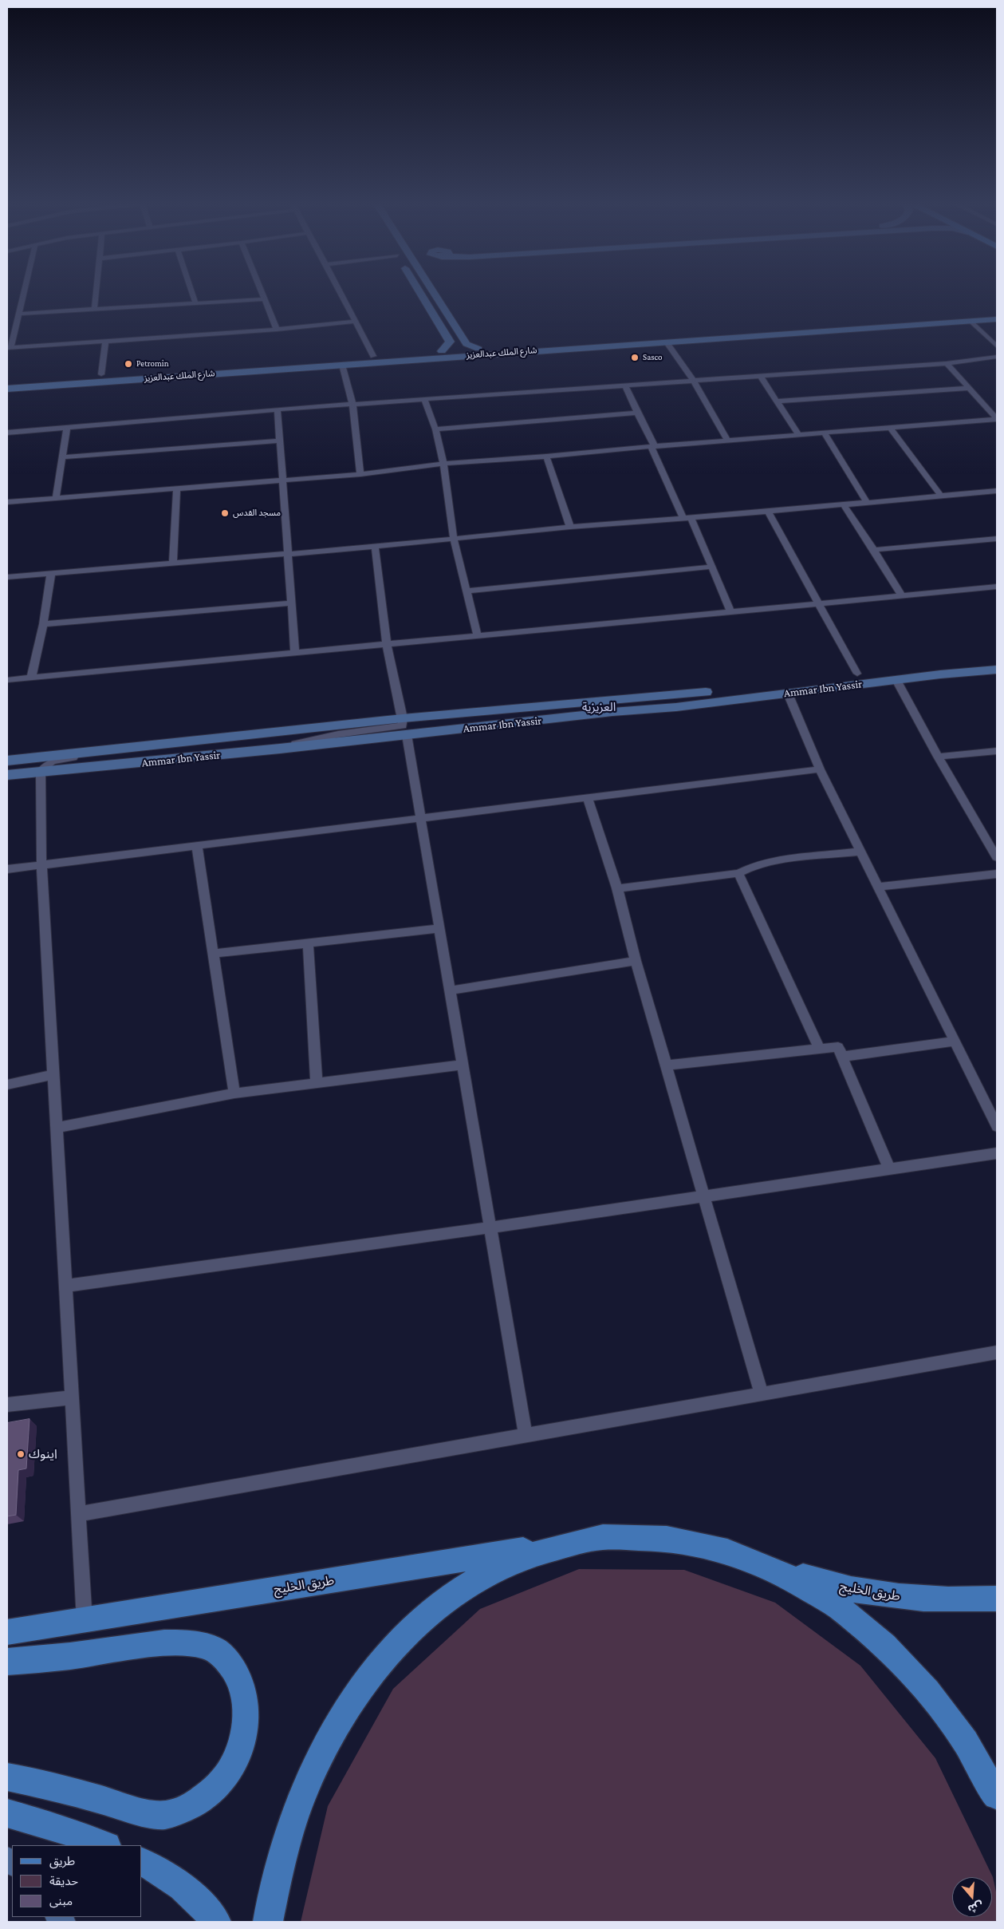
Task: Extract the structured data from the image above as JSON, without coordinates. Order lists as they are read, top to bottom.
{
  "streets": {
    "main road": ["طريق الخليج"],
    "street": ["شارع الملك عبدالعزيز", "Ammar Ibn Yassir"]
  },
  "districts": ["العزيزية"],
  "places": [
    "Sasco",
    "Petromin",
    "مسجد القدس",
    "اينوك"
  ],
  "legend": ["طريق", "حديقة", "مبنى"],
  "north": "bottom"
}
